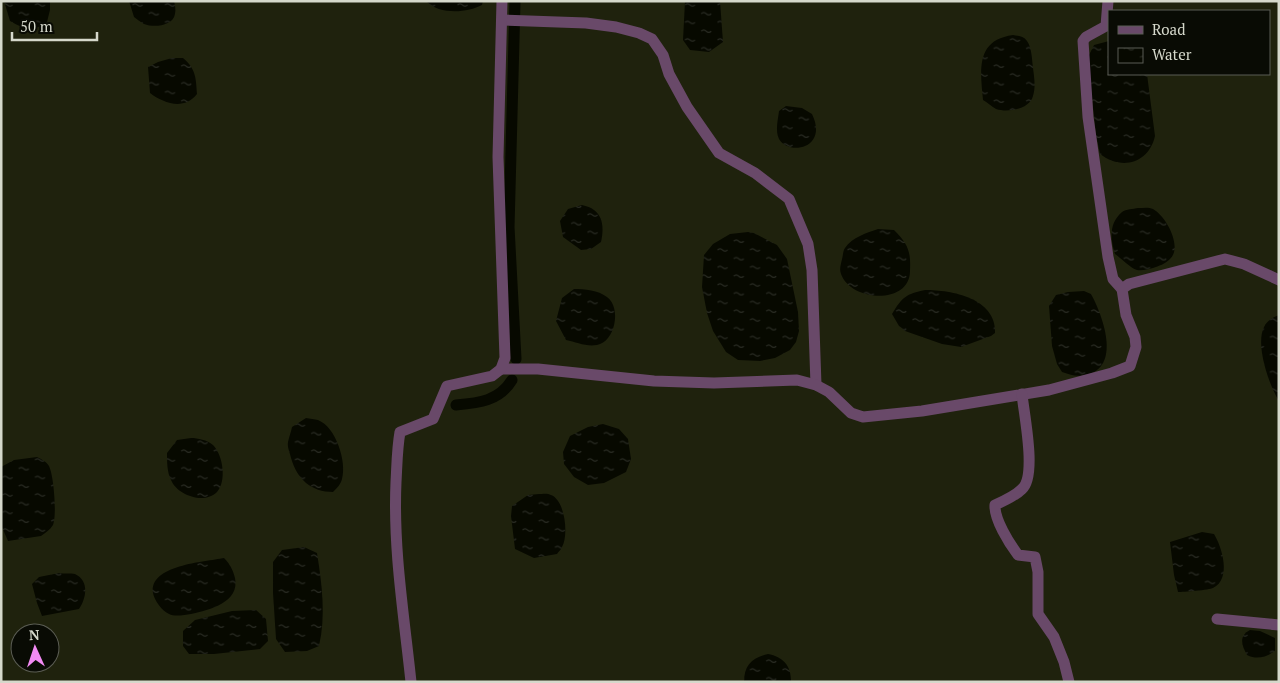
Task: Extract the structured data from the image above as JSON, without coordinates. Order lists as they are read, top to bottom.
{
  "legend": ["Road", "Water"],
  "scale_bar": "50 m",
  "north": "top"
}
